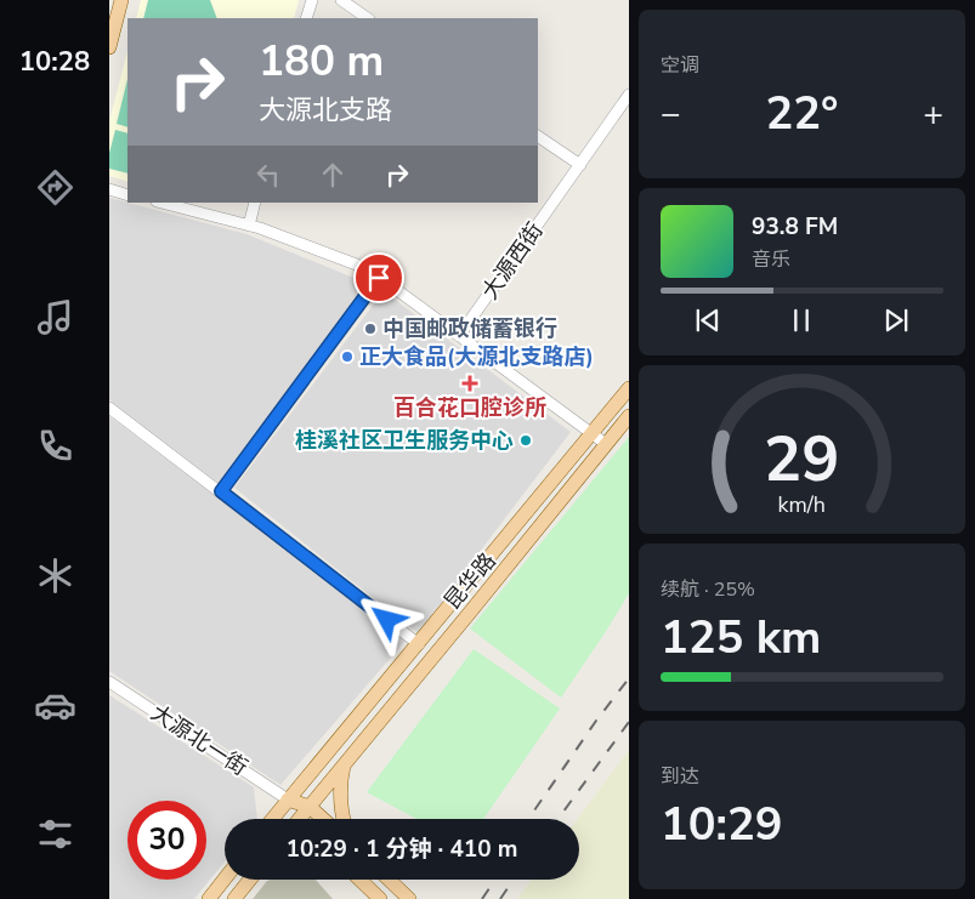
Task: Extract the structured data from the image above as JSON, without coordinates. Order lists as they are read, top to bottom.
{
  "streets": {
    "main road": ["昆华路"],
    "street": ["大源西街", "大源北一街"]
  },
  "crossings": [
    ["昆华路", "大源北一街"]
  ],
  "places": {
    "other": ["中国邮政储蓄银行", "正大食品(大源北支路店)", "桂溪社区卫生服务中心"],
    "health": ["百合花口腔诊所"]
  },
  "page": {
    "tabs": "10:28",
    "tile": [
      "空调",
      ["续航 · 25%", "125 km"],
      ["到达", "10:29"]
    ],
    "turn": ["180 m", "大源北支路"],
    "heat": ["−", "22°", "+"],
    "song": ["93.8 FM", "音乐"],
    "limit": "30",
    "trip": "10:29 · 1 分钟 · 410 m",
    "gauge": ["29", "km/h"]
  }
}
